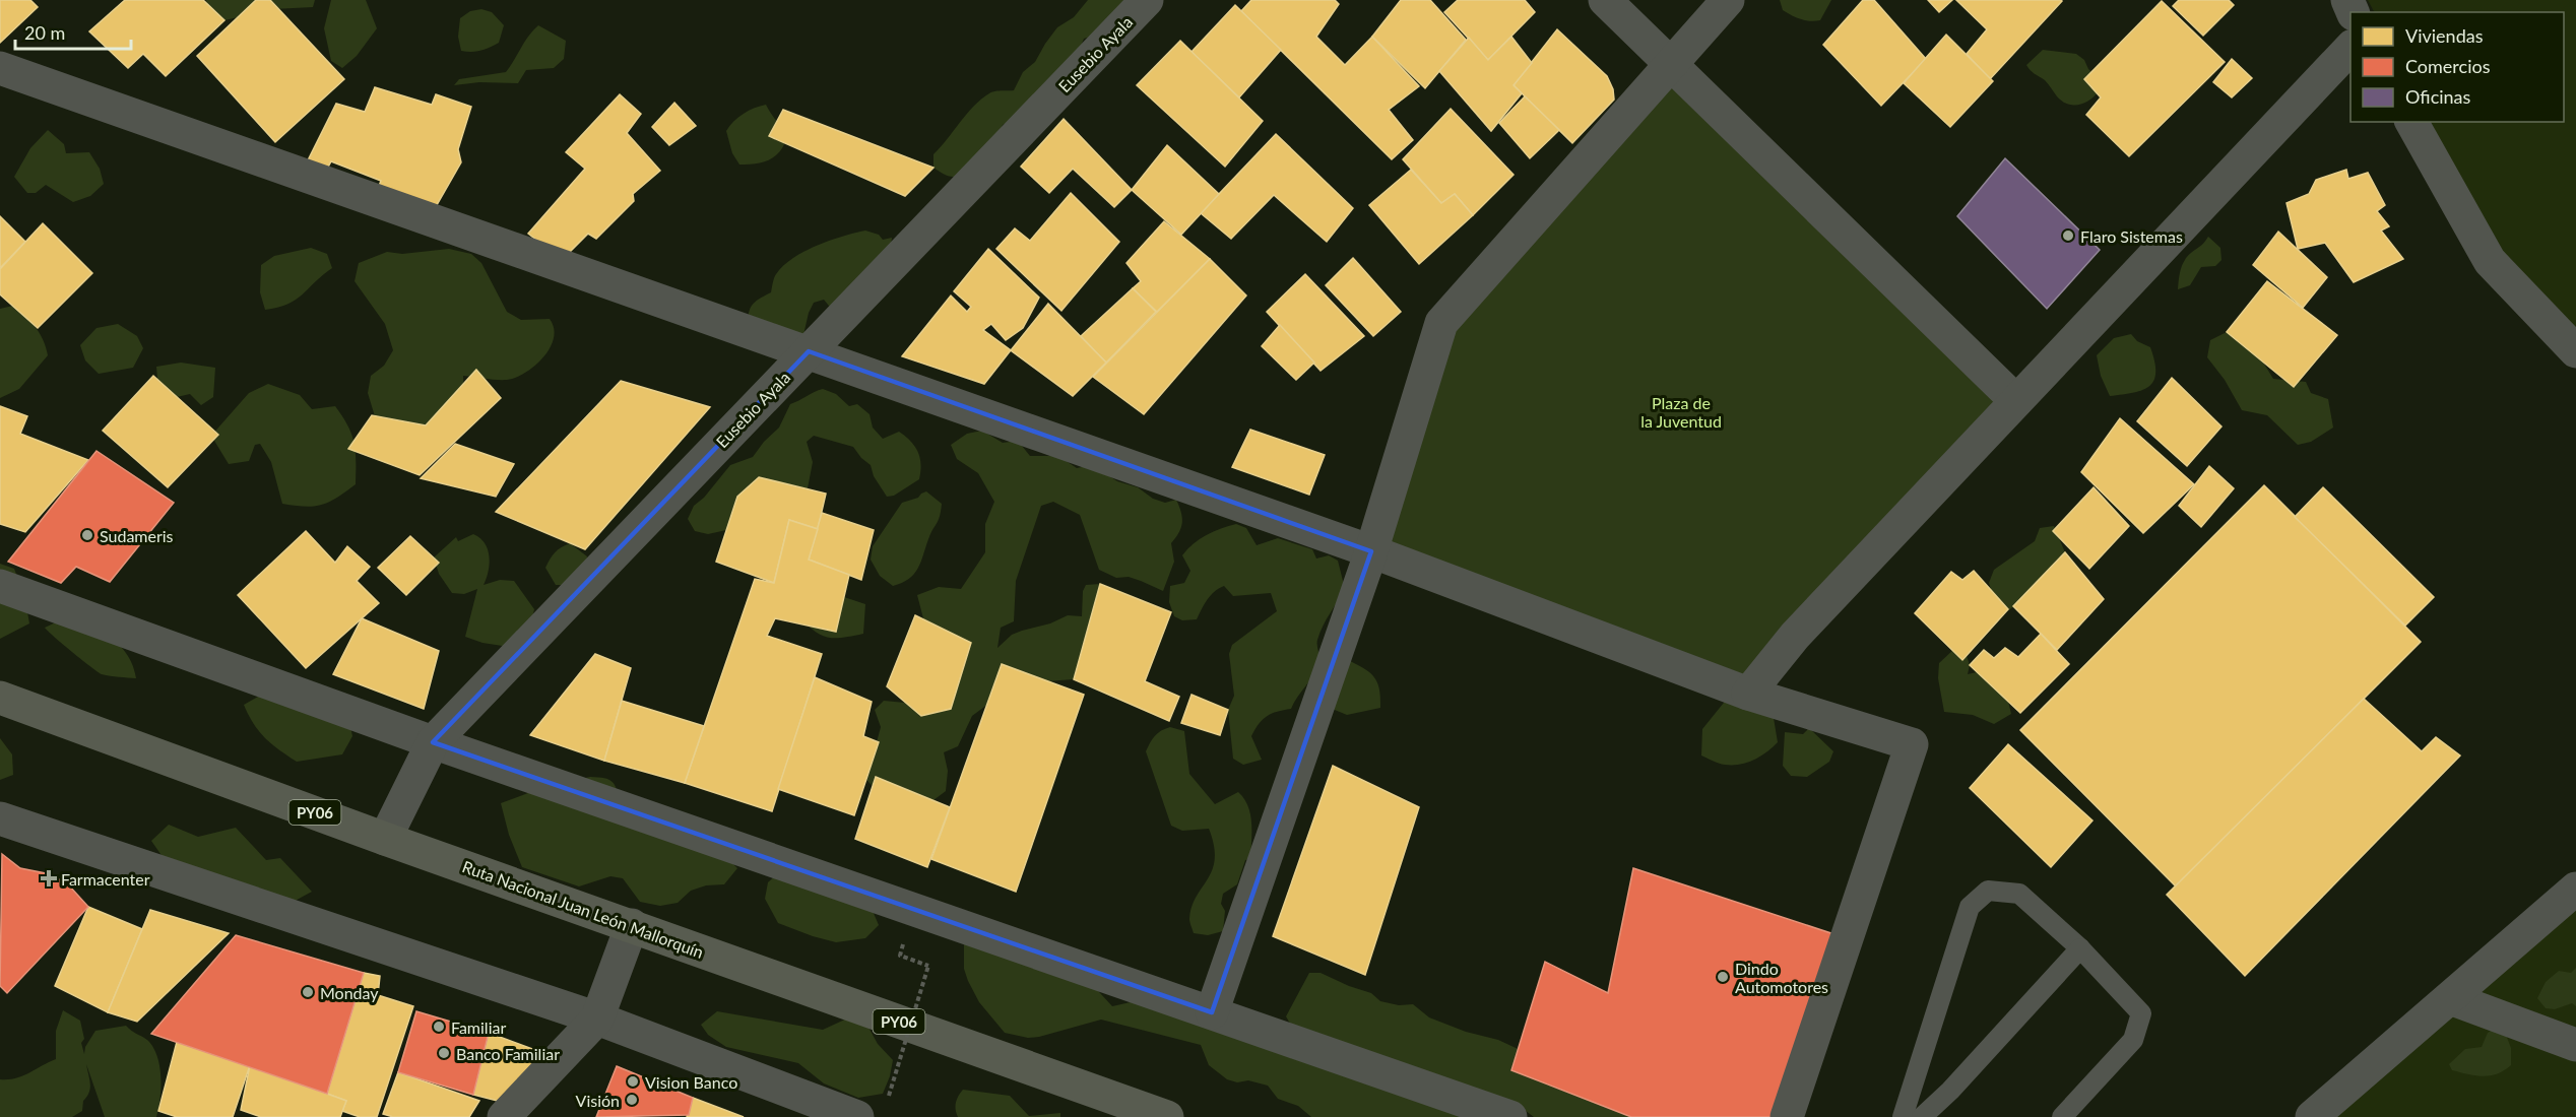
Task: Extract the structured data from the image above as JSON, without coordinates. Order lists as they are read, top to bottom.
{
  "streets": {
    "highway": ["PY06", "Ruta Nacional Juan León Mallorquín"],
    "street": ["Eusebio Ayala"]
  },
  "crossings": [
    ["Eusebio Ayala", "Ruta Nacional Juan León Mallorquín"]
  ],
  "parks": ["Plaza de la Juventud"],
  "places": {
    "other": [
      "Flaro Sistemas",
      "Sudameris",
      "Dindo Automotores",
      "Monday",
      "Familiar",
      "Banco Familiar",
      "Vision Banco",
      "Visión"
    ],
    "health": ["Farmacenter"]
  },
  "legend": ["Viviendas", "Comercios", "Oficinas"],
  "scale_bar": "20 m"
}
